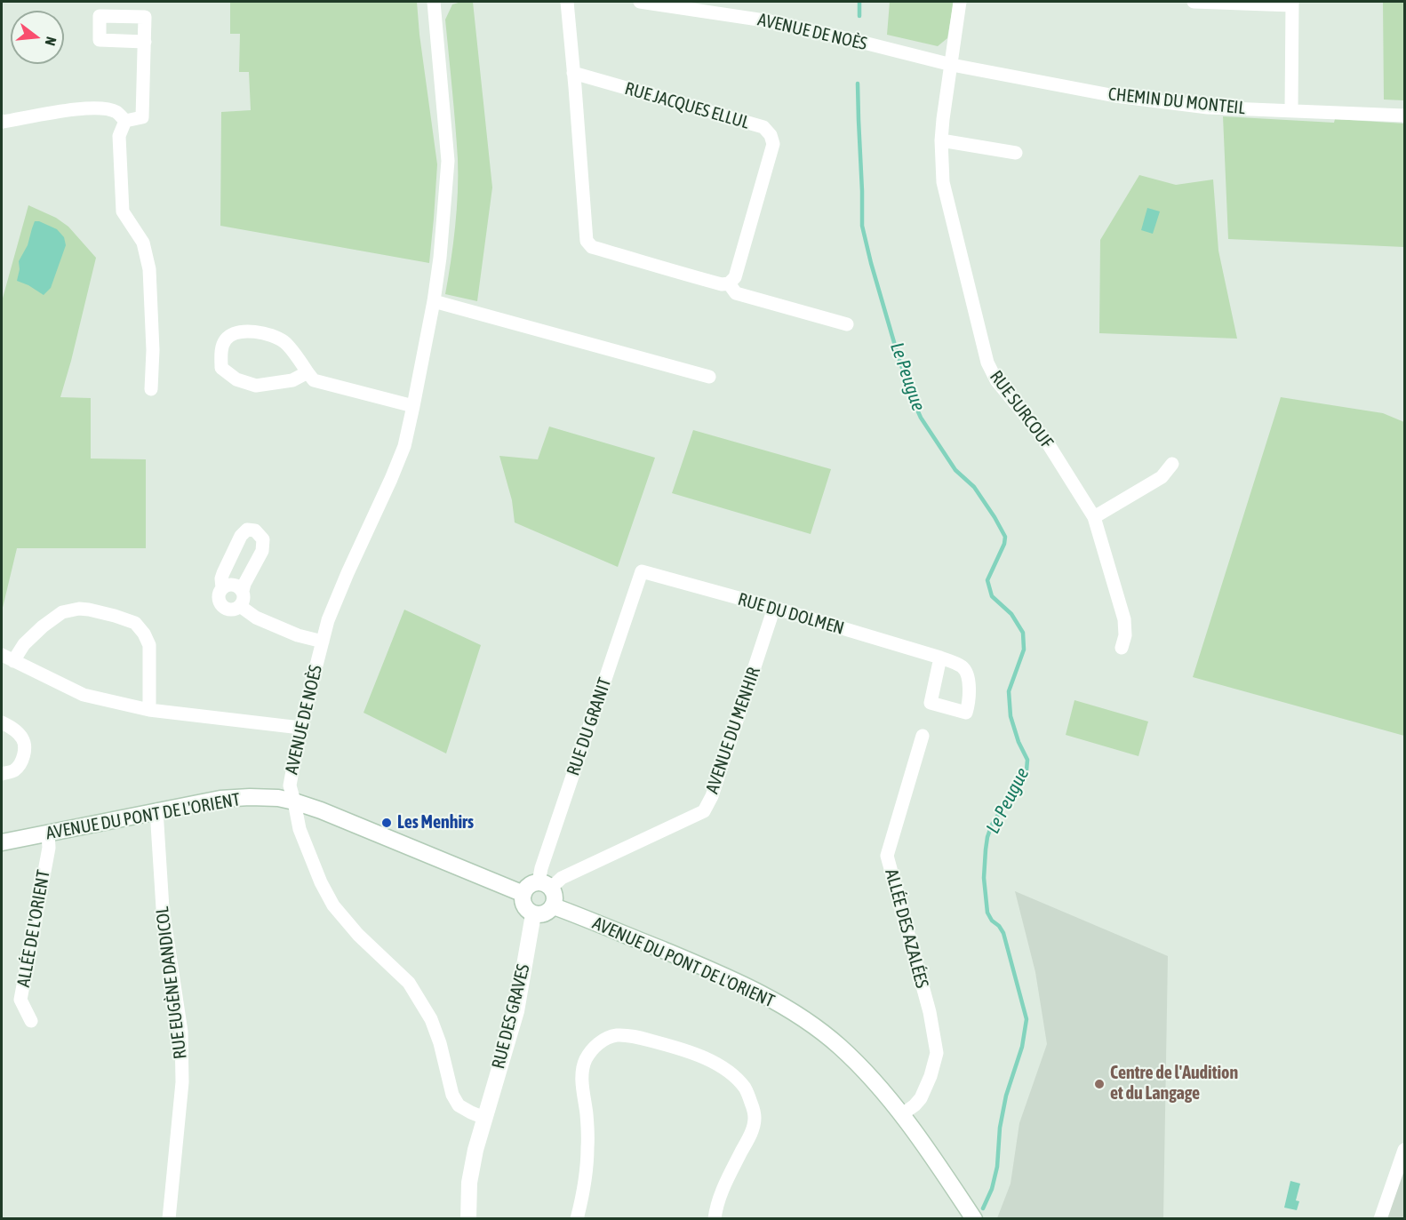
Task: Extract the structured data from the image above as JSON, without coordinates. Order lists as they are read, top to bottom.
{
  "streets": {
    "main road": ["AVENUE DU PONT DE L'ORIENT", "RUE DES GRAVES"],
    "street": [
      "AVENUE DE NOÈS",
      "CHEMIN DU MONTEIL",
      "RUE JACQUES ELLUL",
      "RUE SURCOUF",
      "RUE DU DOLMEN",
      "RUE DU GRANIT",
      "AVENUE DU MENHIR",
      "ALLÉE DE L'ORIENT",
      "ALLÉE DES AZALÉES",
      "RUE EUGÈNE DANDICOL"
    ]
  },
  "crossings": [
    ["AVENUE DE NOÈS", "CHEMIN DU MONTEIL"],
    ["AVENUE DE NOÈS", "RUE SURCOUF"],
    ["AVENUE DE NOÈS", "AVENUE DU PONT DE L'ORIENT"],
    ["AVENUE DE NOÈS", "RUE DES GRAVES"],
    ["CHEMIN DU MONTEIL", "RUE SURCOUF"],
    ["RUE DU DOLMEN", "RUE DU GRANIT"],
    ["RUE DU DOLMEN", "AVENUE DU MENHIR"],
    ["RUE DU GRANIT", "AVENUE DU MENHIR"],
    ["RUE DU GRANIT", "AVENUE DU PONT DE L'ORIENT"],
    ["RUE DU GRANIT", "RUE DES GRAVES"],
    ["AVENUE DU MENHIR", "AVENUE DU PONT DE L'ORIENT"],
    ["AVENUE DU MENHIR", "RUE DES GRAVES"],
    ["AVENUE DU PONT DE L'ORIENT", "ALLÉE DE L'ORIENT"],
    ["AVENUE DU PONT DE L'ORIENT", "ALLÉE DES AZALÉES"],
    ["AVENUE DU PONT DE L'ORIENT", "RUE EUGÈNE DANDICOL"],
    ["AVENUE DU PONT DE L'ORIENT", "RUE DES GRAVES"]
  ],
  "water": ["Le Peugue"],
  "places": ["Les Menhirs", "Centre de l'Audition et du Langage"],
  "north": "right"
}
